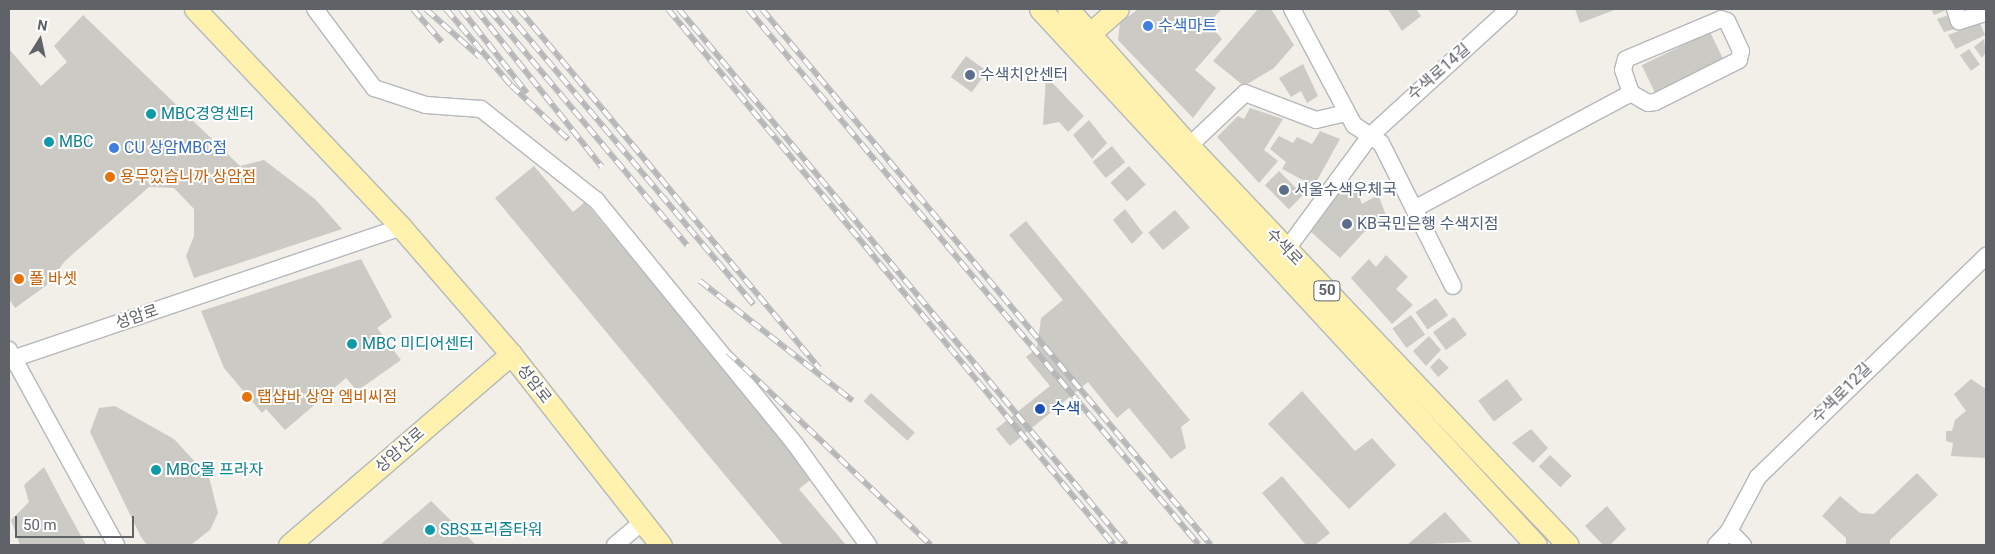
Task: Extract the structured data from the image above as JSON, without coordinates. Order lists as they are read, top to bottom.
{
  "streets": {
    "main road": [
      "수색로",
      "50",
      "성암로",
      "상암산로"
    ],
    "street": ["수색로14길", "수색로12길"]
  },
  "crossings": [
    ["수색로14길", "수색로"],
    ["성암로", "상암산로"]
  ],
  "places": [
    "수색마트",
    "수색치안센터",
    "MBC경영센터",
    "MBC",
    "CU 상암MBC점",
    "용무있습니까 상암점",
    "서울수색우체국",
    "KB국민은행 수색지점",
    "폴 바셋",
    "MBC 미디어센터",
    "탭샵바 상암 엠비씨점",
    "수색",
    "MBC몰 프라자",
    "SBS프리즘타워"
  ],
  "scale_bar": "50 m",
  "north": "top"
}
